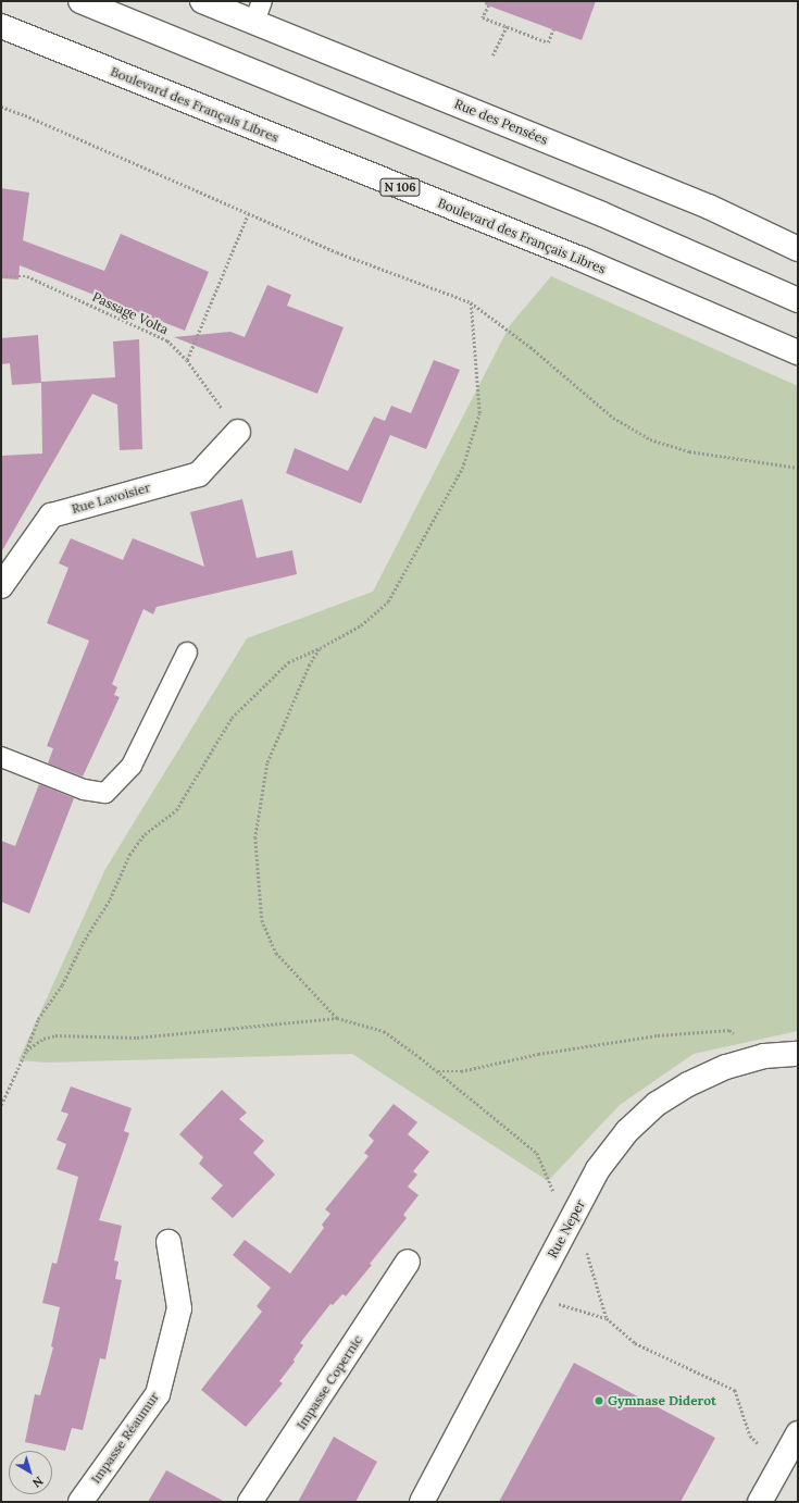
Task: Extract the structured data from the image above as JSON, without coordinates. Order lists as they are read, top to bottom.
{
  "streets": {
    "street": [
      "Boulevard des Français Libres",
      "Rue des Pensées",
      "N 106",
      "Rue Lavoisier",
      "Rue Neper",
      "Impasse Copernic",
      "Impasse Réaumur"
    ],
    "path": ["Passage Volta"]
  },
  "crossings": [
    ["Passage Volta", "Rue Lavoisier"]
  ],
  "places": ["Gymnase Diderot"],
  "north": "bottom right"
}
